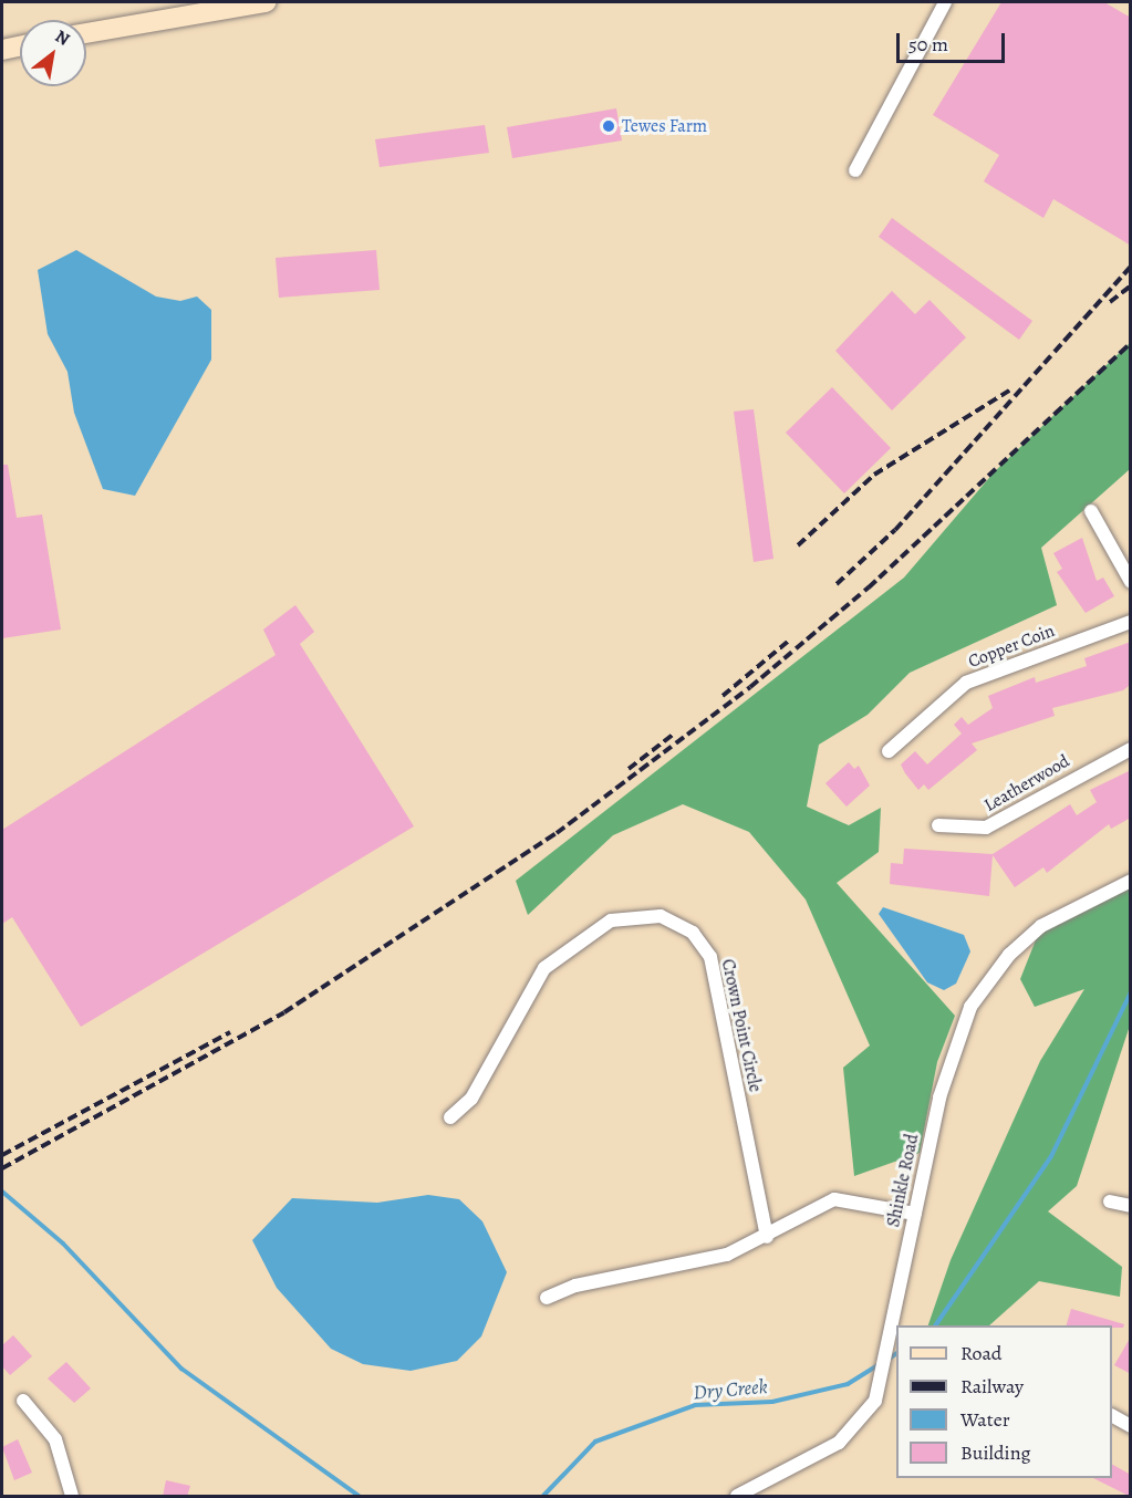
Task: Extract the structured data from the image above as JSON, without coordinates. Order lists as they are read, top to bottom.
{
  "streets": {
    "street": [
      "Copper Coin",
      "Leatherwood",
      "Crown Point Circle",
      "Shinkle Road"
    ]
  },
  "water": ["Dry Creek"],
  "places": ["Tewes Farm"],
  "legend": [
    "Road",
    "Railway",
    "Water",
    "Building"
  ],
  "scale_bar": "50 m",
  "north": "top right"
}
